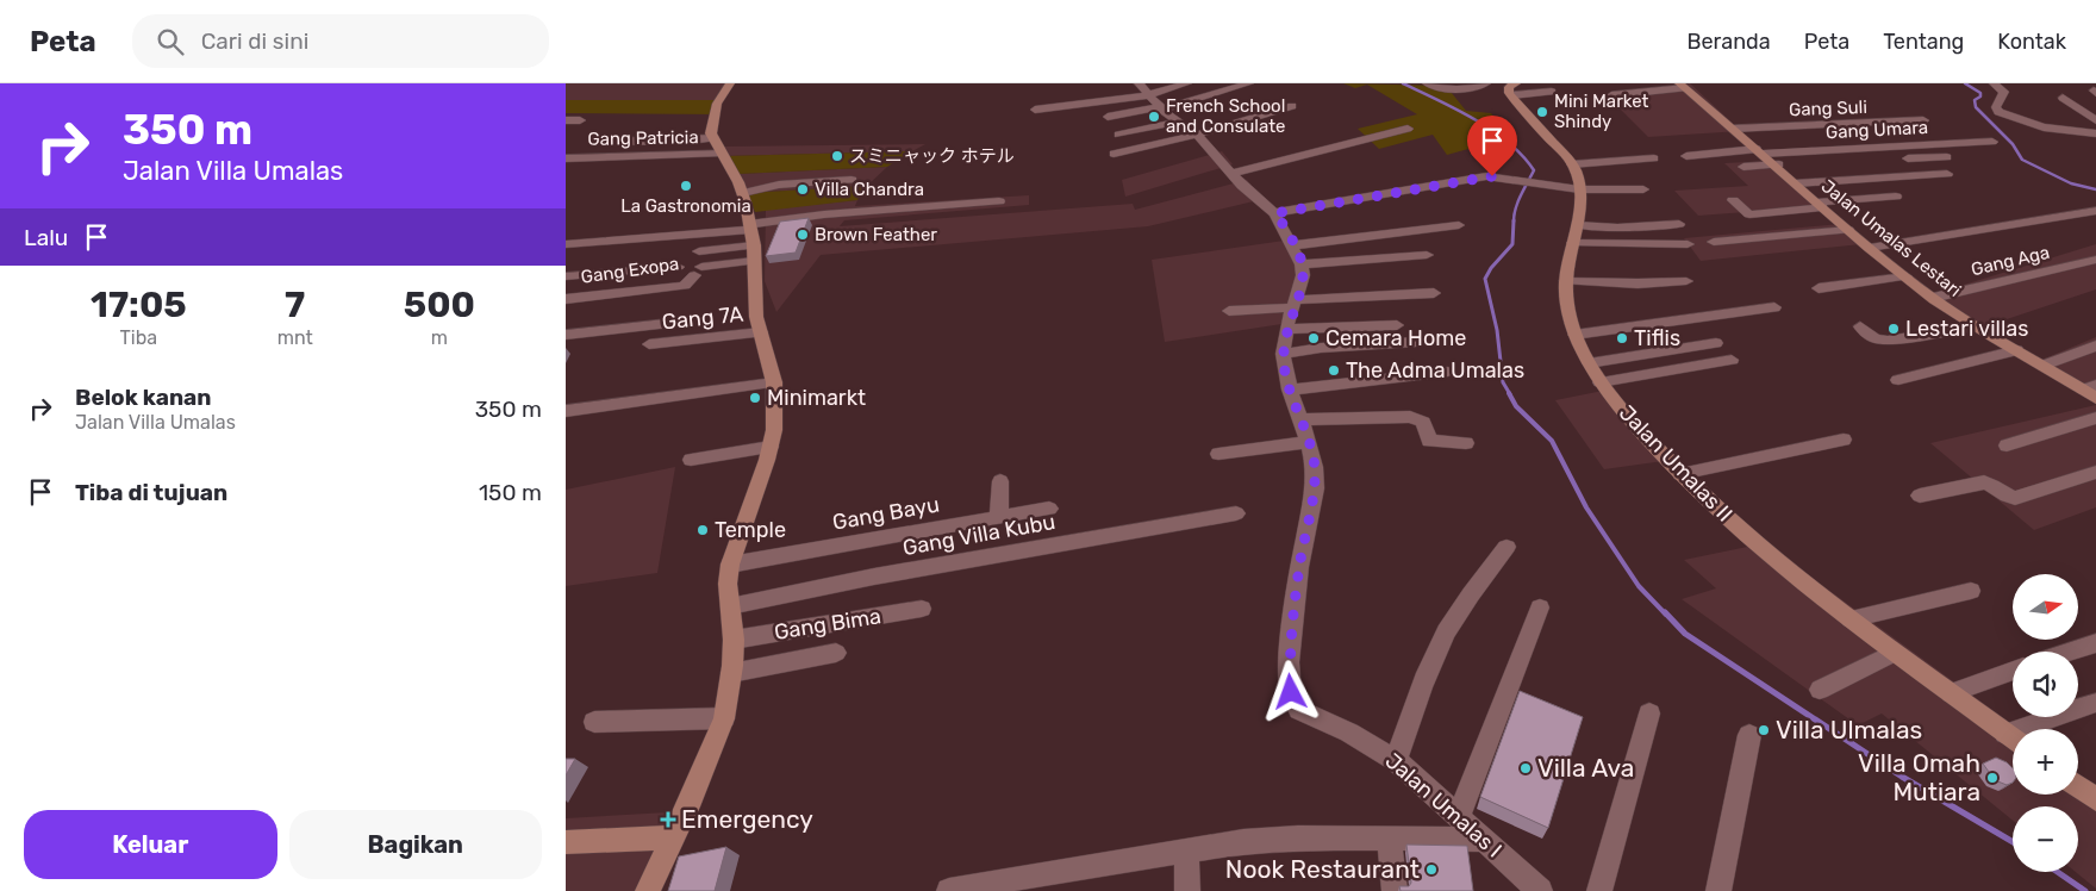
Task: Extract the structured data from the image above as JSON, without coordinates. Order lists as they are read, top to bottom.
{
  "streets": {
    "street": [
      "Gang Suli",
      "Gang Umara",
      "Gang Patricia",
      "Jalan Umalas Lestari",
      "Gang Aga",
      "Gang Exopa",
      "Gang 7A",
      "Jalan Umalas II",
      "Gang Bayu",
      "Gang Villa Kubu",
      "Gang Bima",
      "Jalan Umalas I"
    ]
  },
  "crossings": [
    ["Gang Suli", "Jalan Umalas Lestari"],
    ["Gang Umara", "Jalan Umalas Lestari"],
    ["Jalan Umalas Lestari", "Gang Aga"]
  ],
  "places": {
    "other": [
      "Mini Market Shindy",
      "French School and Consulate",
      "スミニャック ホテル",
      "La Gastronomia",
      "Villa Chandra",
      "Brown Feather",
      "Lestari villas",
      "Cemara Home",
      "Tiflis",
      "The Adma Umalas",
      "Minimarkt",
      "Temple",
      "Villa Ulmalas",
      "Villa Ava",
      "Villa Omah Mutiara",
      "Nook Restaurant"
    ],
    "health": ["Emergency"]
  },
  "north": "right",
  "page": {
    "header": "Peta",
    "search": "Cari di sini",
    "nav": [
      "Beranda",
      "Peta",
      "Tentang",
      "Kontak"
    ],
    "turn": ["350 m", "Jalan Villa Umalas"],
    "then": "Lalu",
    "eta": [
      "17:05",
      "Tiba",
      "7",
      "mnt",
      "500",
      "m"
    ],
    "list": [
      {
        "name": "Belok kanan",
        "note": "Jalan Villa Umalas",
        "value": "350 m"
      },
      {
        "name": "Tiba di tujuan",
        "value": "150 m"
      }
    ],
    "map_buttons": ["+", "−"],
    "buttons": ["Keluar", "Bagikan"]
  }
}
